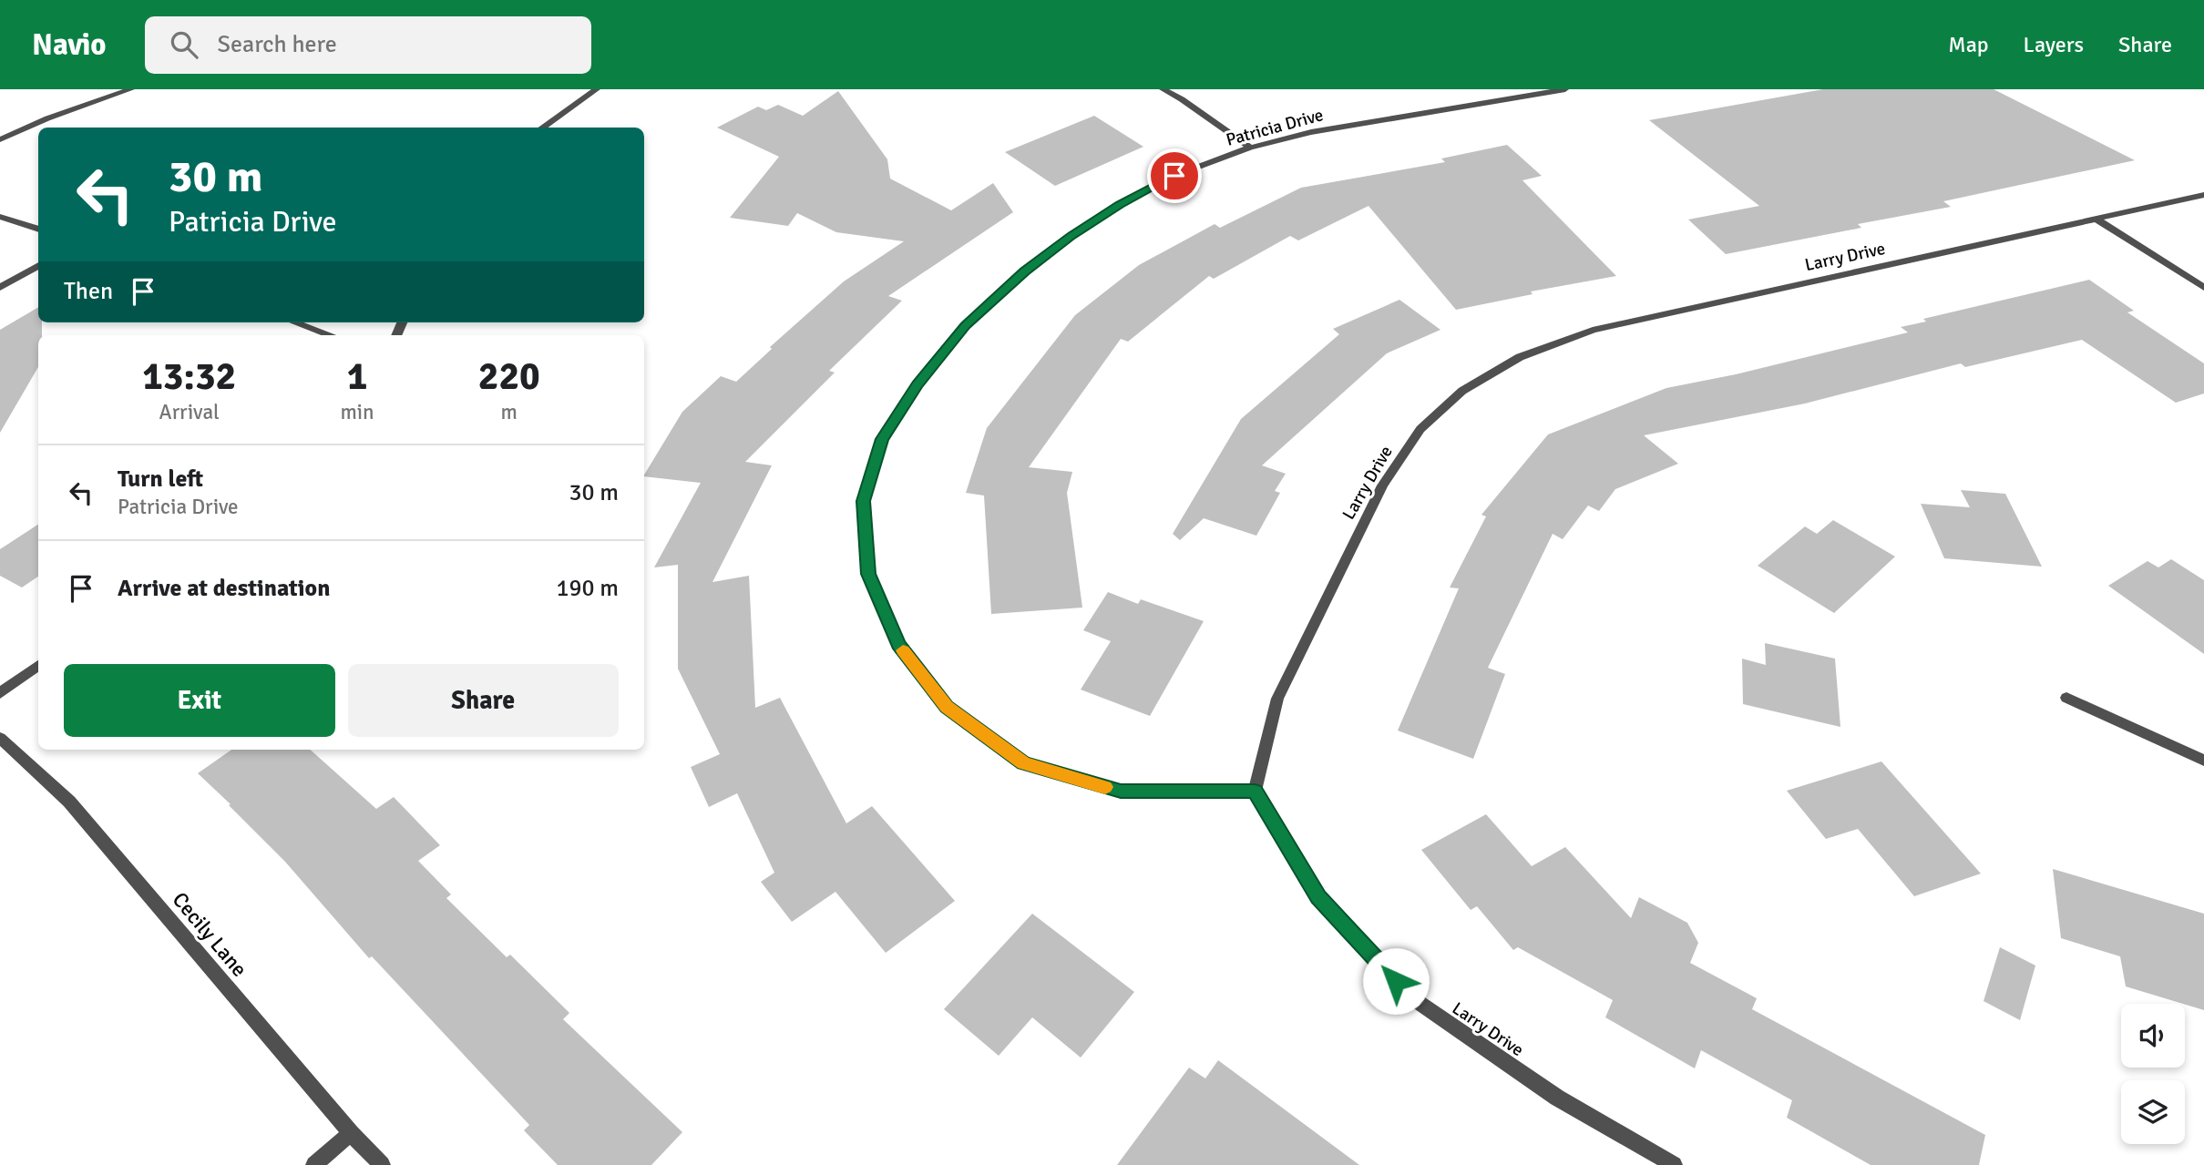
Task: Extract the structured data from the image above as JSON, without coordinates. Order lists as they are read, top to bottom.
{
  "streets": {
    "street": ["Patricia Drive", "Larry Drive", "Cecily Lane"]
  },
  "crossings": [
    ["Patricia Drive", "Larry Drive"]
  ],
  "page": {
    "header": "Navio",
    "search": "Search here",
    "nav": ["Map", "Layers", "Share"],
    "turn": ["30 m", "Patricia Drive"],
    "then": "Then",
    "eta": [
      "13:32",
      "Arrival",
      "1",
      "min",
      "220",
      "m"
    ],
    "list": [
      {
        "name": "Turn left",
        "note": "Patricia Drive",
        "value": "30 m"
      },
      {
        "name": "Arrive at destination",
        "value": "190 m"
      }
    ],
    "buttons": ["Exit", "Share"]
  }
}
